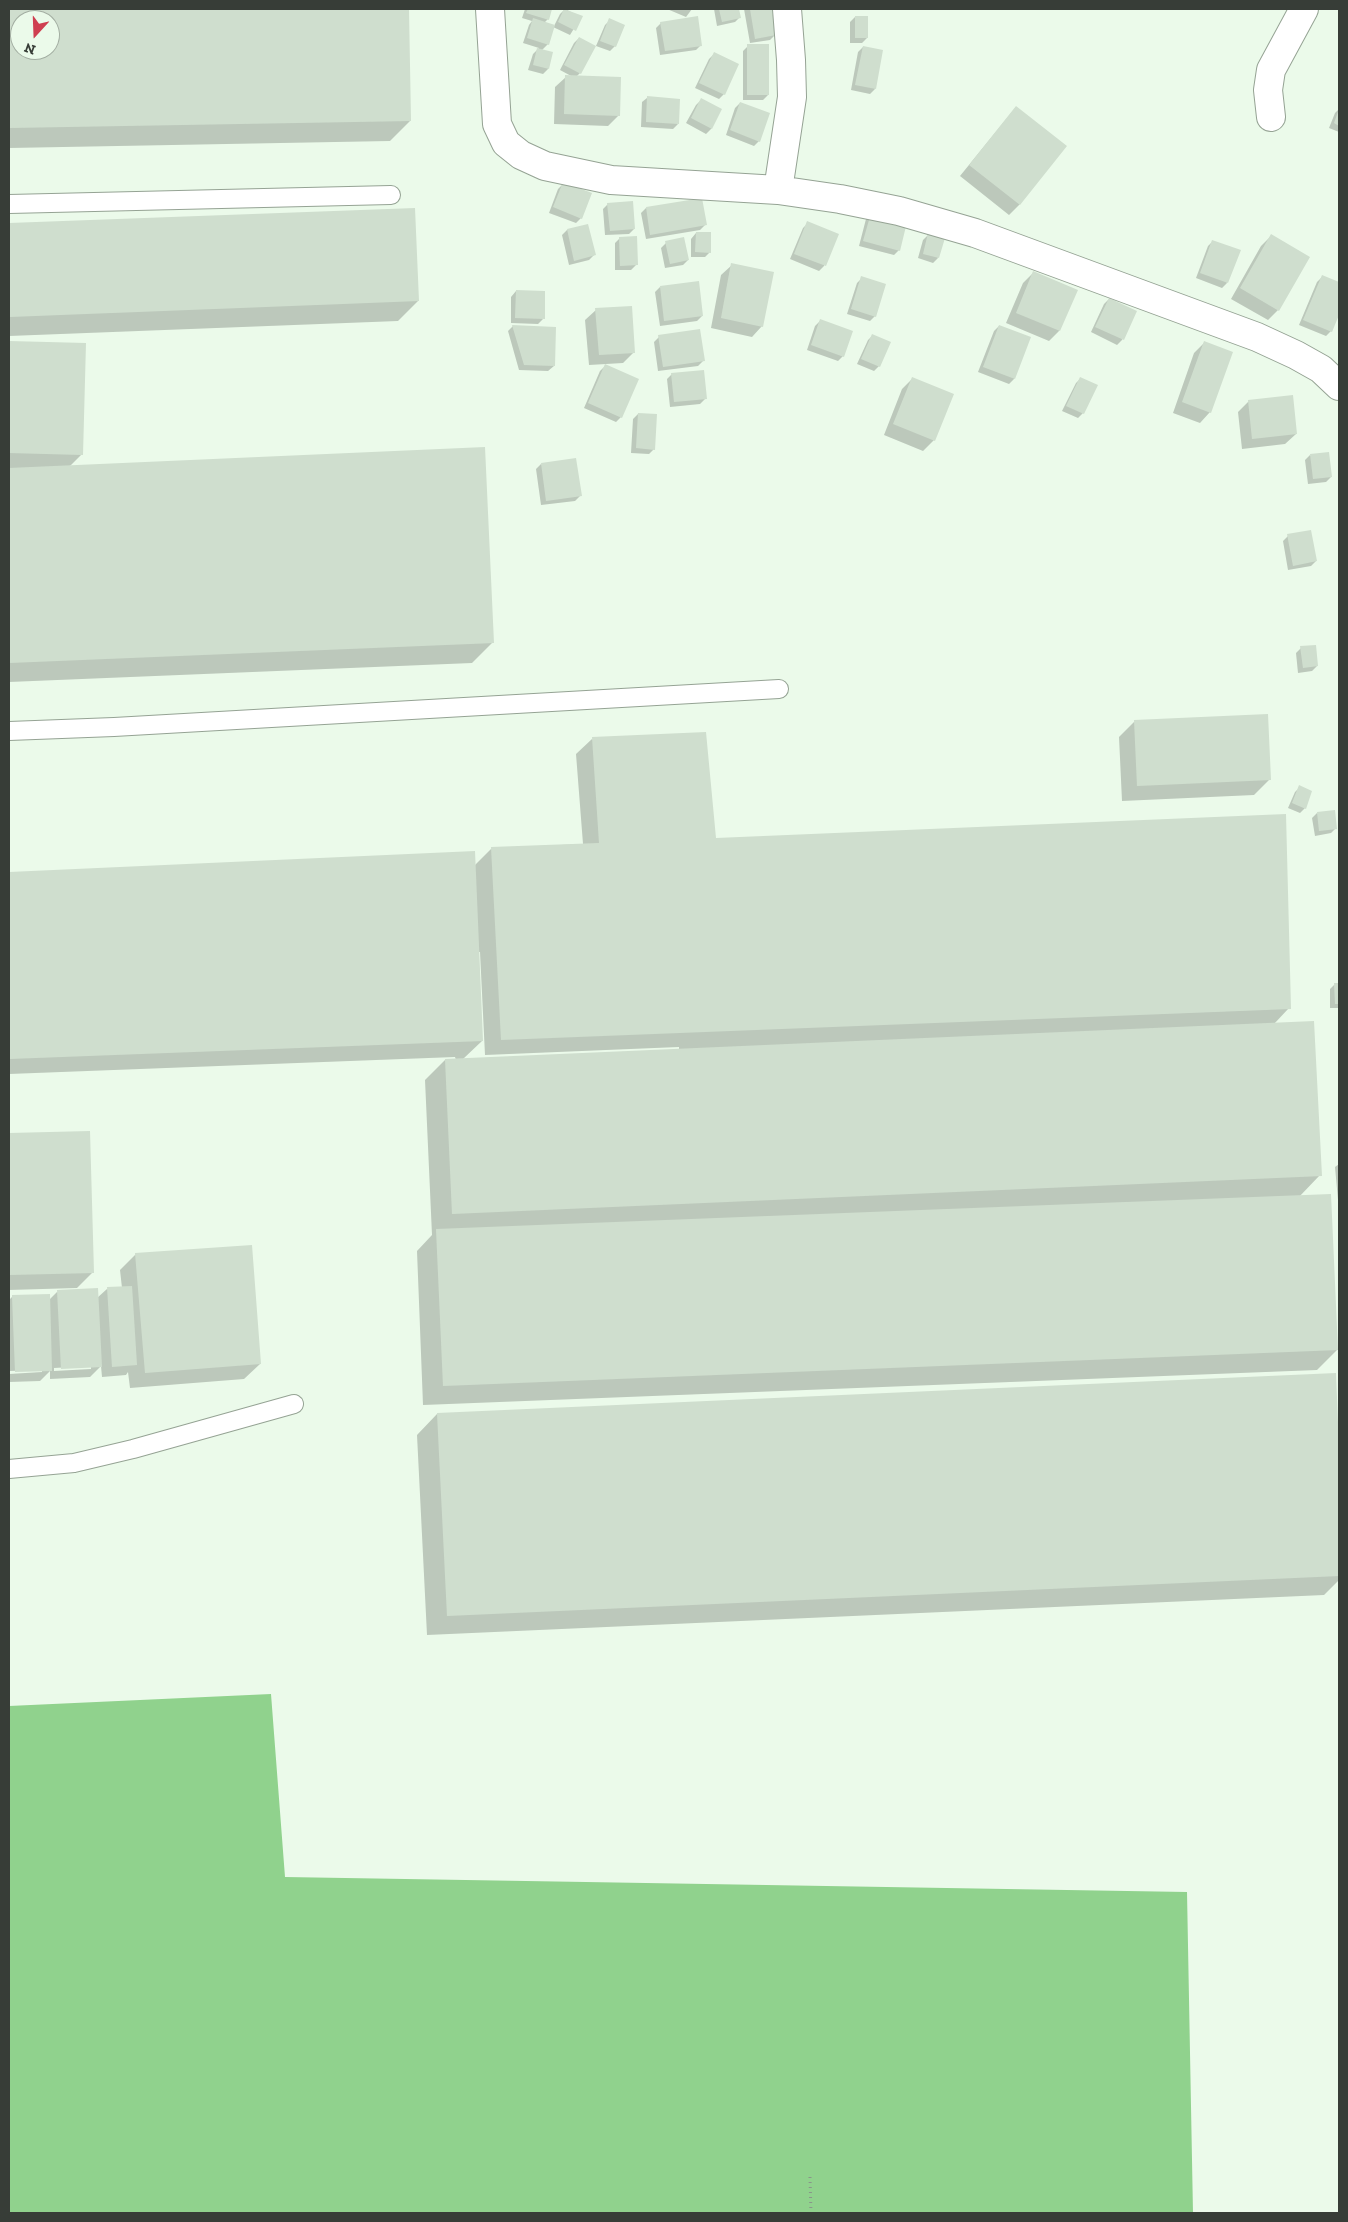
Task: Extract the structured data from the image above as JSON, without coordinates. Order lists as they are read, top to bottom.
{
  "north": "bottom"
}
